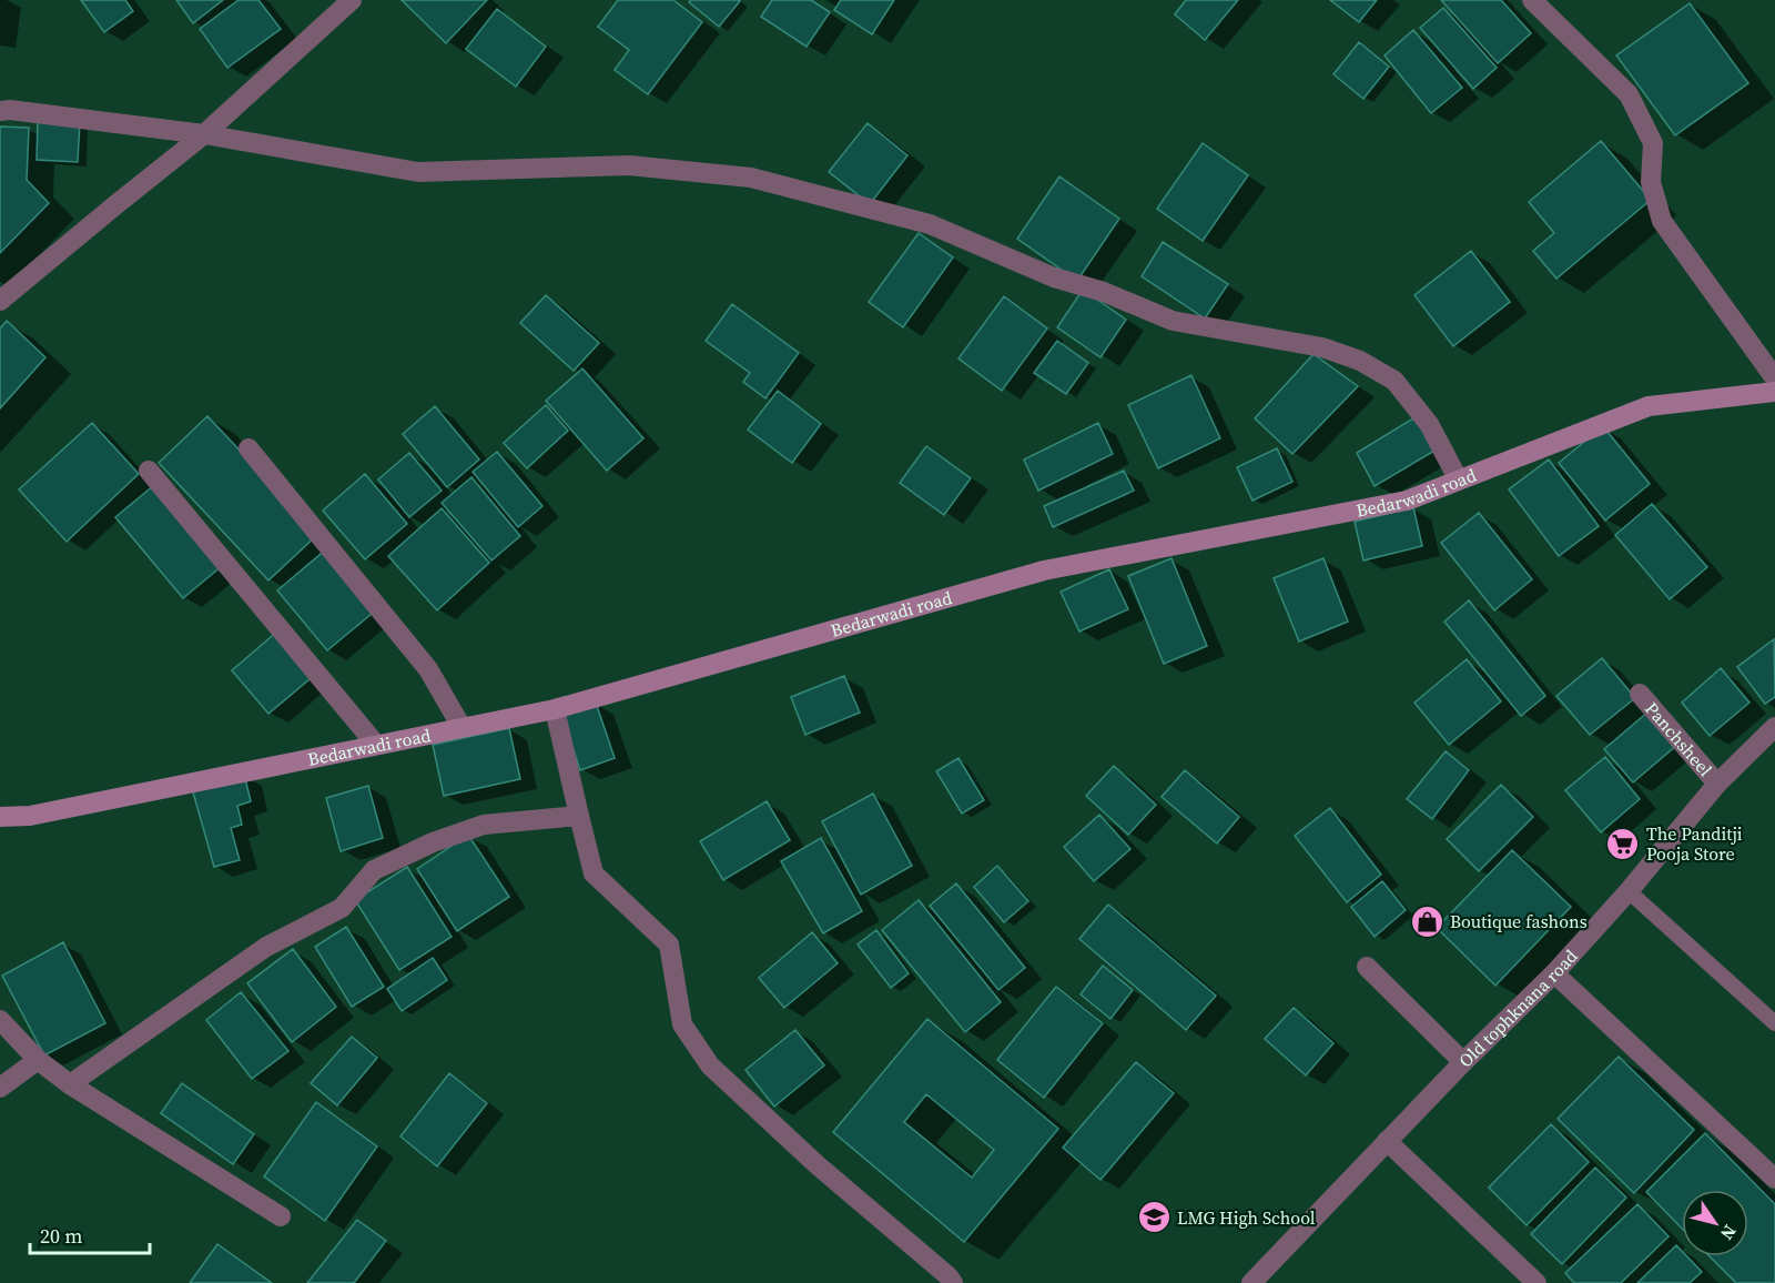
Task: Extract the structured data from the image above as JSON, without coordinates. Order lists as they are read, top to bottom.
{
  "streets": {
    "street": ["Bedarwadi road", "Panchsheel", "Old tophknana road"]
  },
  "crossings": [
    ["Panchsheel", "Old tophknana road"]
  ],
  "places": {
    "supermarket": ["The Panditji Pooja Store"],
    "shop": ["Boutique fashons"],
    "school or university": ["LMG High School"]
  },
  "scale_bar": "20 m",
  "north": "bottom right"
}
